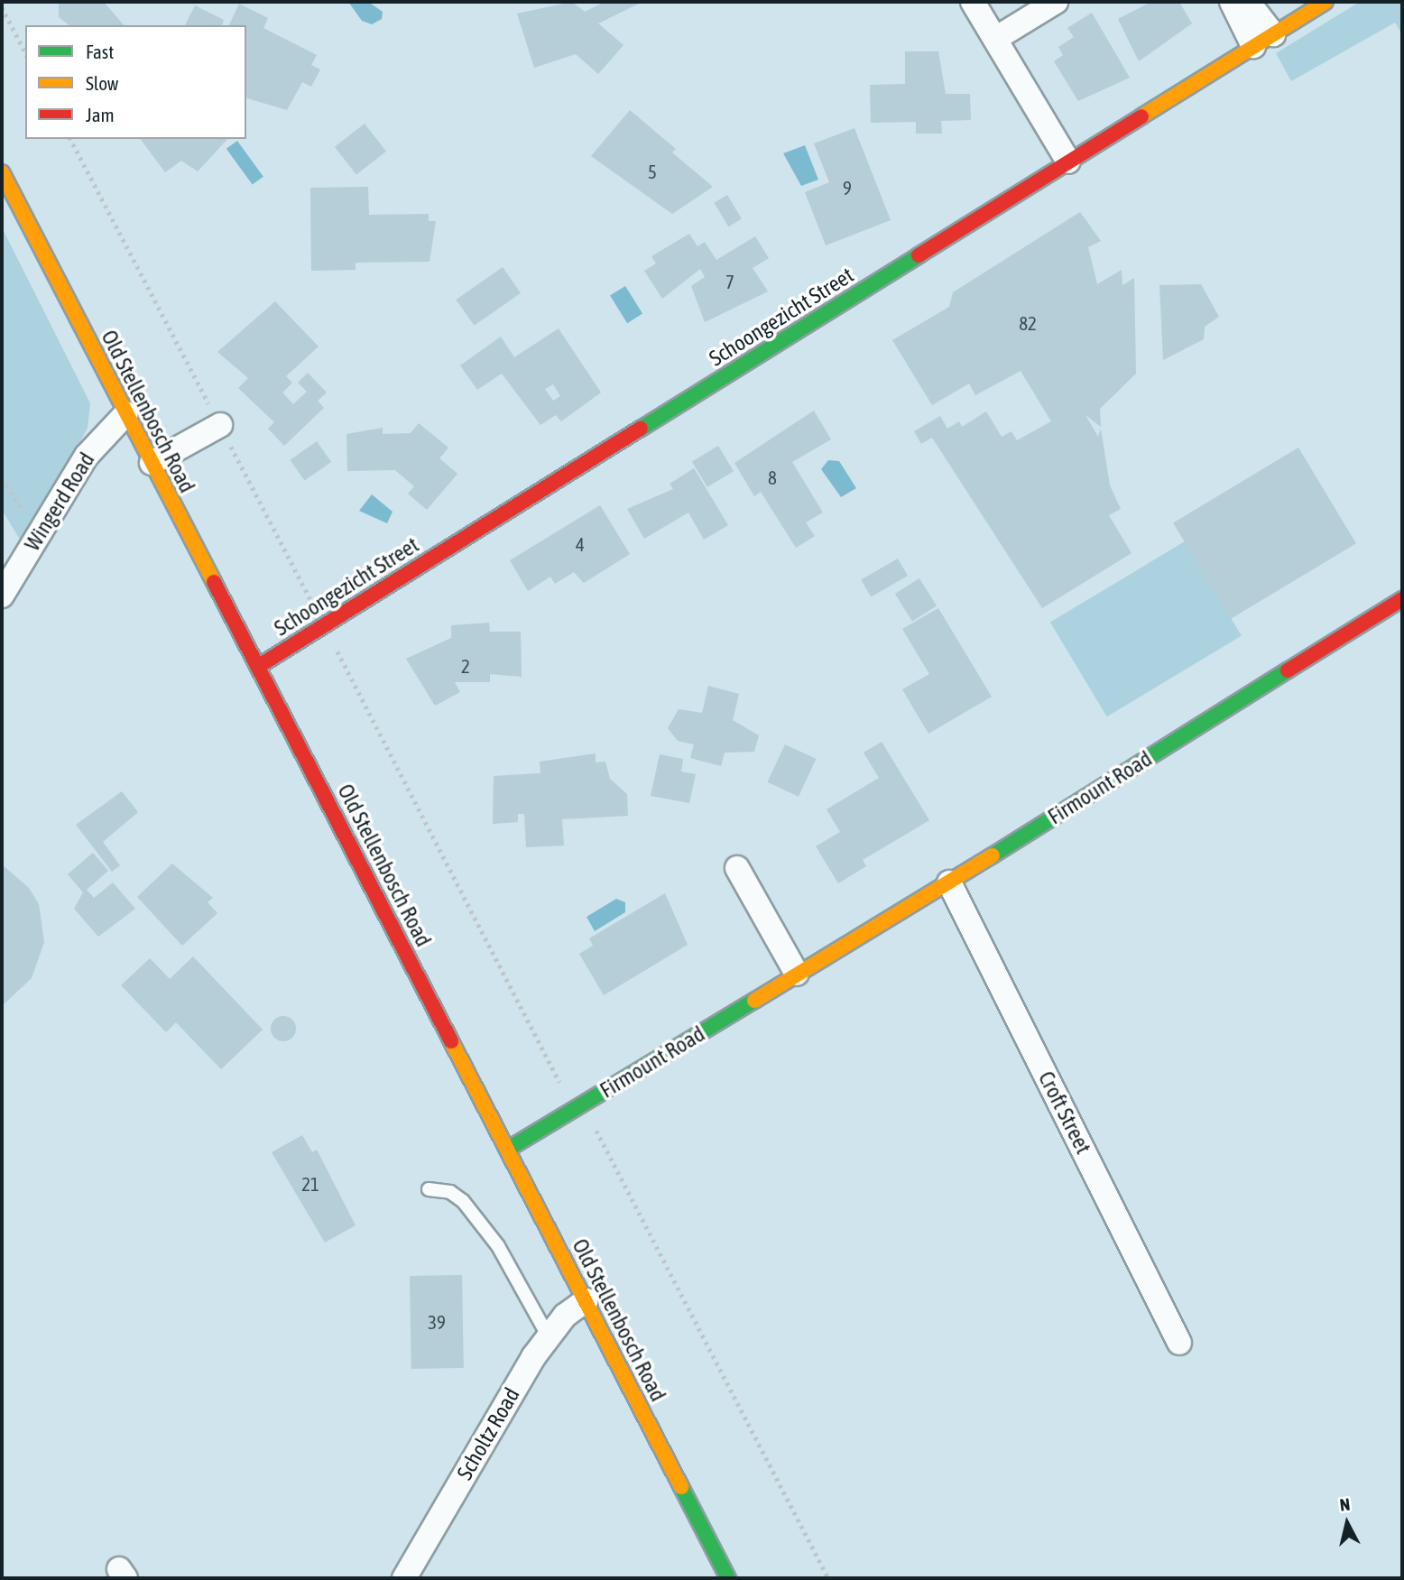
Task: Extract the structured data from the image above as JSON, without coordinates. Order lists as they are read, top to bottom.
{
  "streets": {
    "street": [
      "Schoongezicht Street",
      "Old Stellenbosch Road",
      "Wingerd Road",
      "Firmount Road",
      "Croft Street",
      "Scholtz Road"
    ]
  },
  "crossings": [
    ["Schoongezicht Street", "Old Stellenbosch Road"],
    ["Old Stellenbosch Road", "Wingerd Road"],
    ["Old Stellenbosch Road", "Firmount Road"],
    ["Old Stellenbosch Road", "Scholtz Road"],
    ["Firmount Road", "Croft Street"]
  ],
  "house_numbers": [
    "5",
    "9",
    "7",
    "82",
    "8",
    "4",
    "2",
    "21",
    "39"
  ],
  "legend": ["Fast", "Slow", "Jam"],
  "north": "top"
}
